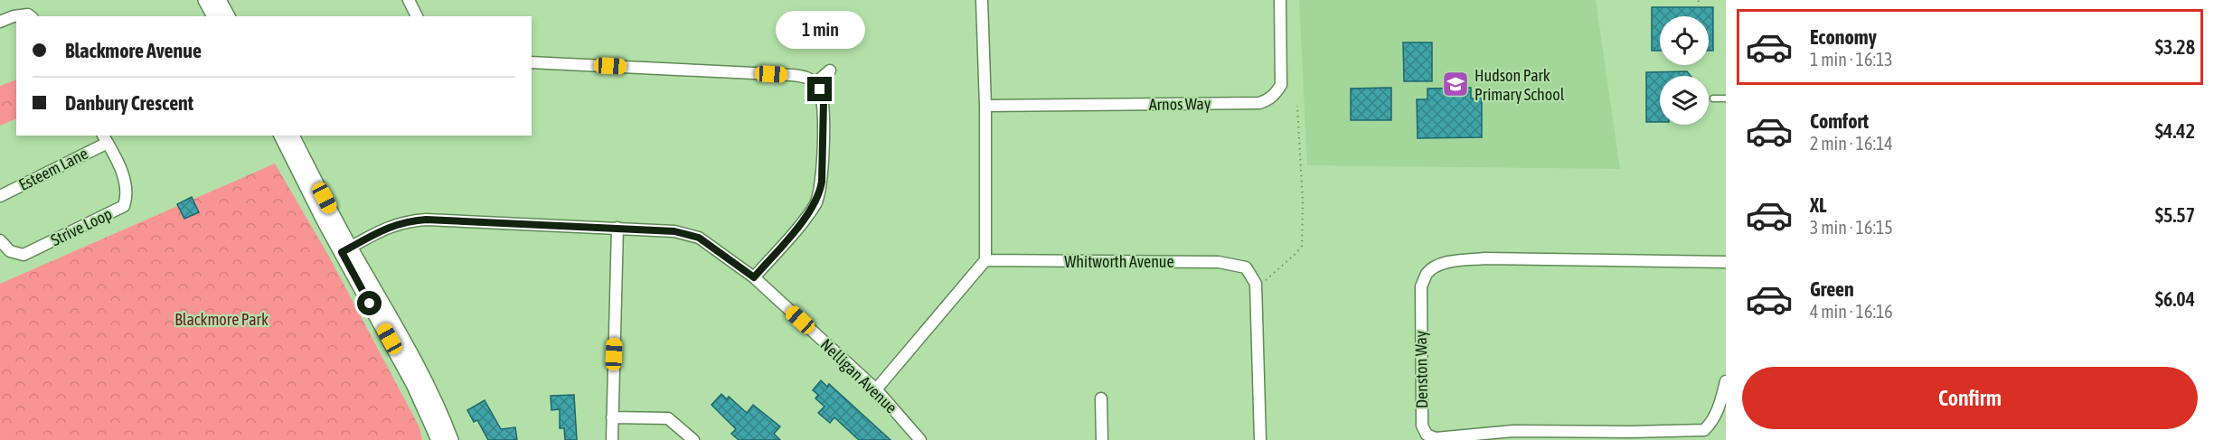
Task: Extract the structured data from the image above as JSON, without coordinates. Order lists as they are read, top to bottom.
{
  "streets": {
    "street": [
      "Arnos Way",
      "Esteem Lane",
      "Strive Loop",
      "Whitworth Avenue",
      "Denston Way",
      "Nelligan Avenue"
    ]
  },
  "crossings": [
    ["Esteem Lane", "Strive Loop"]
  ],
  "parks": ["Blackmore Park"],
  "places": {
    "school or university": ["Hudson Park Primary School"]
  },
  "page": {
    "list": [
      {
        "name": "Economy",
        "note": "1 min · 16:13",
        "value": "$3.28"
      },
      {
        "name": "Comfort",
        "note": "2 min · 16:14",
        "value": "$4.42"
      },
      {
        "name": "XL",
        "note": "3 min · 16:15",
        "value": "$5.57"
      },
      {
        "name": "Green",
        "note": "4 min · 16:16",
        "value": "$6.04"
      }
    ],
    "bubble": "1 min",
    "banner": ["Blackmore Avenue", "Danbury Crescent"],
    "buttons": "Confirm"
  }
}
